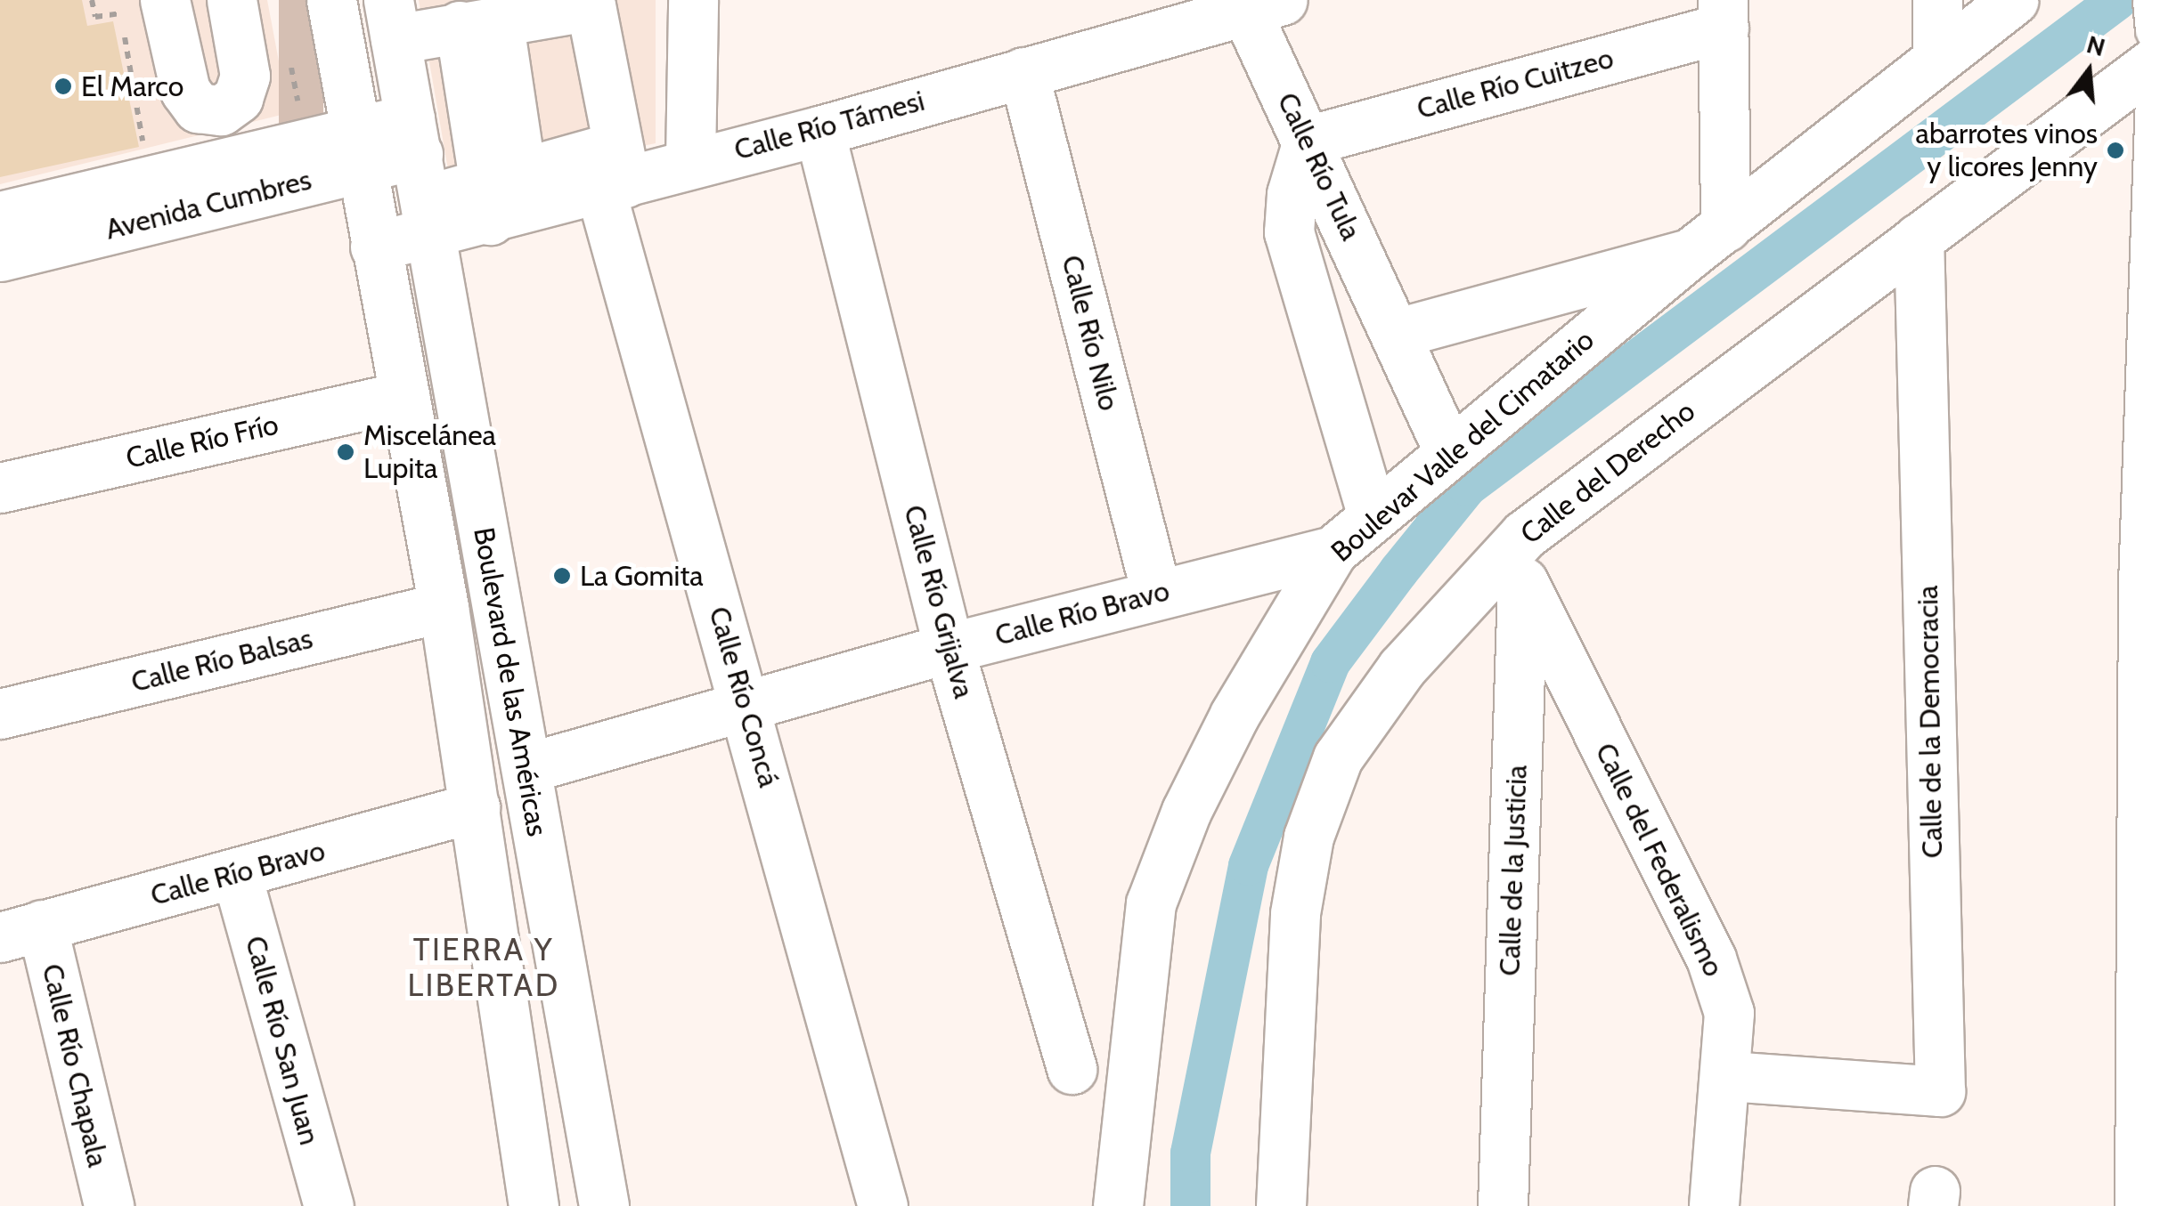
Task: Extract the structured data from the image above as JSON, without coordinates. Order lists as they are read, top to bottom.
{
  "streets": {
    "street": [
      "Calle Río Cuitzeo",
      "Calle Río Támesi",
      "Calle Río Tula",
      "Avenida Cumbres",
      "Calle Río Nilo",
      "Calle Río Frío",
      "Boulevar Valle del Cimatario",
      "Calle del Derecho",
      "Calle Río Grijalva",
      "Calle Río Bravo",
      "Calle Río Balsas",
      "Boulevard de las Américas",
      "Calle Río Concá",
      "Calle de la Democracia",
      "Calle del Federalismo",
      "Calle de la Justicia",
      "Calle Río San Juan",
      "Calle Río Chapala"
    ]
  },
  "crossings": [
    ["Calle Río Cuitzeo", "Calle Río Tula"],
    ["Calle Río Támesi", "Calle Río Tula"],
    ["Calle Río Támesi", "Avenida Cumbres"],
    ["Calle Río Támesi", "Calle Río Nilo"],
    ["Calle Río Támesi", "Calle Río Grijalva"],
    ["Calle Río Támesi", "Boulevard de las Américas"],
    ["Calle Río Támesi", "Calle Río Concá"],
    ["Calle Río Tula", "Boulevar Valle del Cimatario"],
    ["Avenida Cumbres", "Boulevard de las Américas"],
    ["Calle Río Nilo", "Calle Río Bravo"],
    ["Calle Río Frío", "Boulevard de las Américas"],
    ["Boulevar Valle del Cimatario", "Calle Río Bravo"],
    ["Calle del Derecho", "Calle de la Democracia"],
    ["Calle del Derecho", "Calle de la Justicia"],
    ["Calle Río Grijalva", "Calle Río Bravo"],
    ["Calle Río Bravo", "Boulevard de las Américas"],
    ["Calle Río Bravo", "Calle Río Concá"],
    ["Calle Río Bravo", "Calle Río San Juan"],
    ["Calle Río Bravo", "Calle Río Chapala"],
    ["Calle Río Balsas", "Boulevard de las Américas"],
    ["Calle de la Democracia", "Calle del Federalismo"],
    ["Calle del Federalismo", "Calle de la Justicia"]
  ],
  "districts": ["TIERRA Y LIBERTAD"],
  "places": [
    "El Marco",
    "abarrotes vinos y licores Jenny",
    "Miscelánea Lupita",
    "La Gomita"
  ],
  "north": "top"
}
